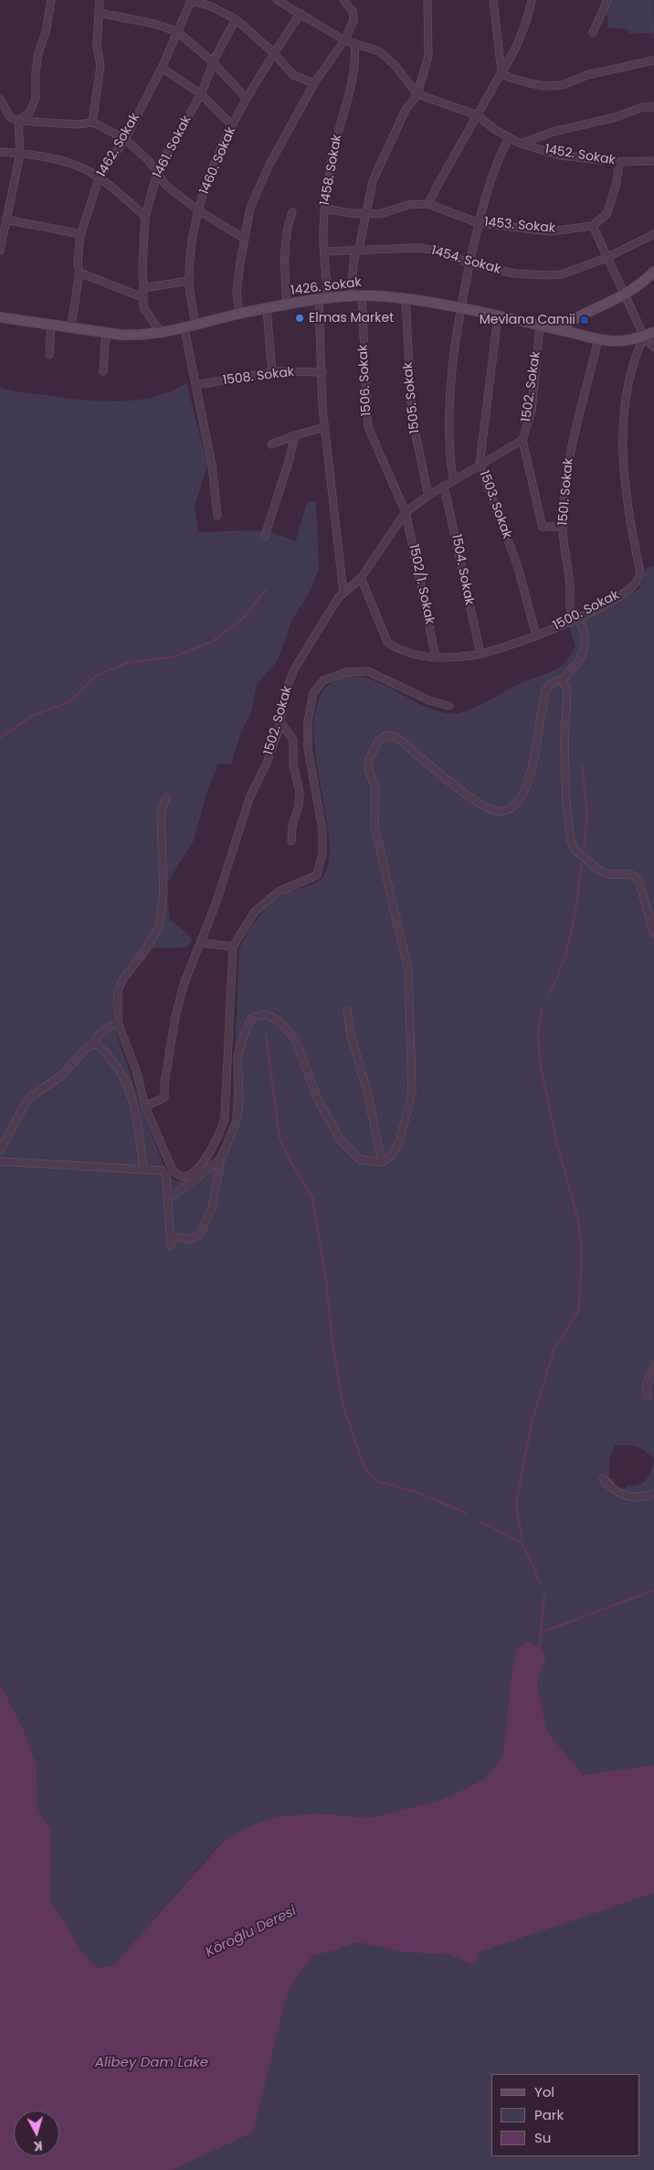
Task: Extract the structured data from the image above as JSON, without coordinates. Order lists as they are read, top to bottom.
{
  "streets": {
    "main road": ["1426. Sokak"],
    "street": [
      "1462. Sokak",
      "1461. Sokak",
      "1452. Sokak",
      "1460. Sokak",
      "1458. Sokak",
      "1453. Sokak",
      "1454. Sokak",
      "1508. Sokak",
      "1506. Sokak",
      "1502. Sokak",
      "1505. Sokak",
      "1501. Sokak",
      "1503. Sokak",
      "1504. Sokak",
      "1502/1. Sokak",
      "1500. Sokak"
    ]
  },
  "crossings": [
    ["1462. Sokak", "1426. Sokak"],
    ["1461. Sokak", "1426. Sokak"],
    ["1460. Sokak", "1426. Sokak"],
    ["1458. Sokak", "1453. Sokak"],
    ["1458. Sokak", "1454. Sokak"],
    ["1458. Sokak", "1426. Sokak"],
    ["1458. Sokak", "1508. Sokak"],
    ["1458. Sokak", "1502. Sokak"],
    ["1426. Sokak", "1506. Sokak"],
    ["1426. Sokak", "1502. Sokak"],
    ["1426. Sokak", "1505. Sokak"],
    ["1426. Sokak", "1501. Sokak"],
    ["1426. Sokak", "1503. Sokak"],
    ["1426. Sokak", "1500. Sokak"],
    ["1506. Sokak", "1502. Sokak"],
    ["1506. Sokak", "1502/1. Sokak"],
    ["1502. Sokak", "1505. Sokak"],
    ["1502. Sokak", "1503. Sokak"],
    ["1502. Sokak", "1504. Sokak"],
    ["1502. Sokak", "1502/1. Sokak"],
    ["1502. Sokak", "1500. Sokak"],
    ["1501. Sokak", "1500. Sokak"],
    ["1503. Sokak", "1500. Sokak"],
    ["1504. Sokak", "1500. Sokak"],
    ["1502/1. Sokak", "1500. Sokak"]
  ],
  "water": ["Köroğlu Deresi", "Alibey Dam Lake"],
  "places": ["Elmas Market", "Mevlana Camii"],
  "legend": ["Yol", "Park", "Su"],
  "north": "bottom"
}
